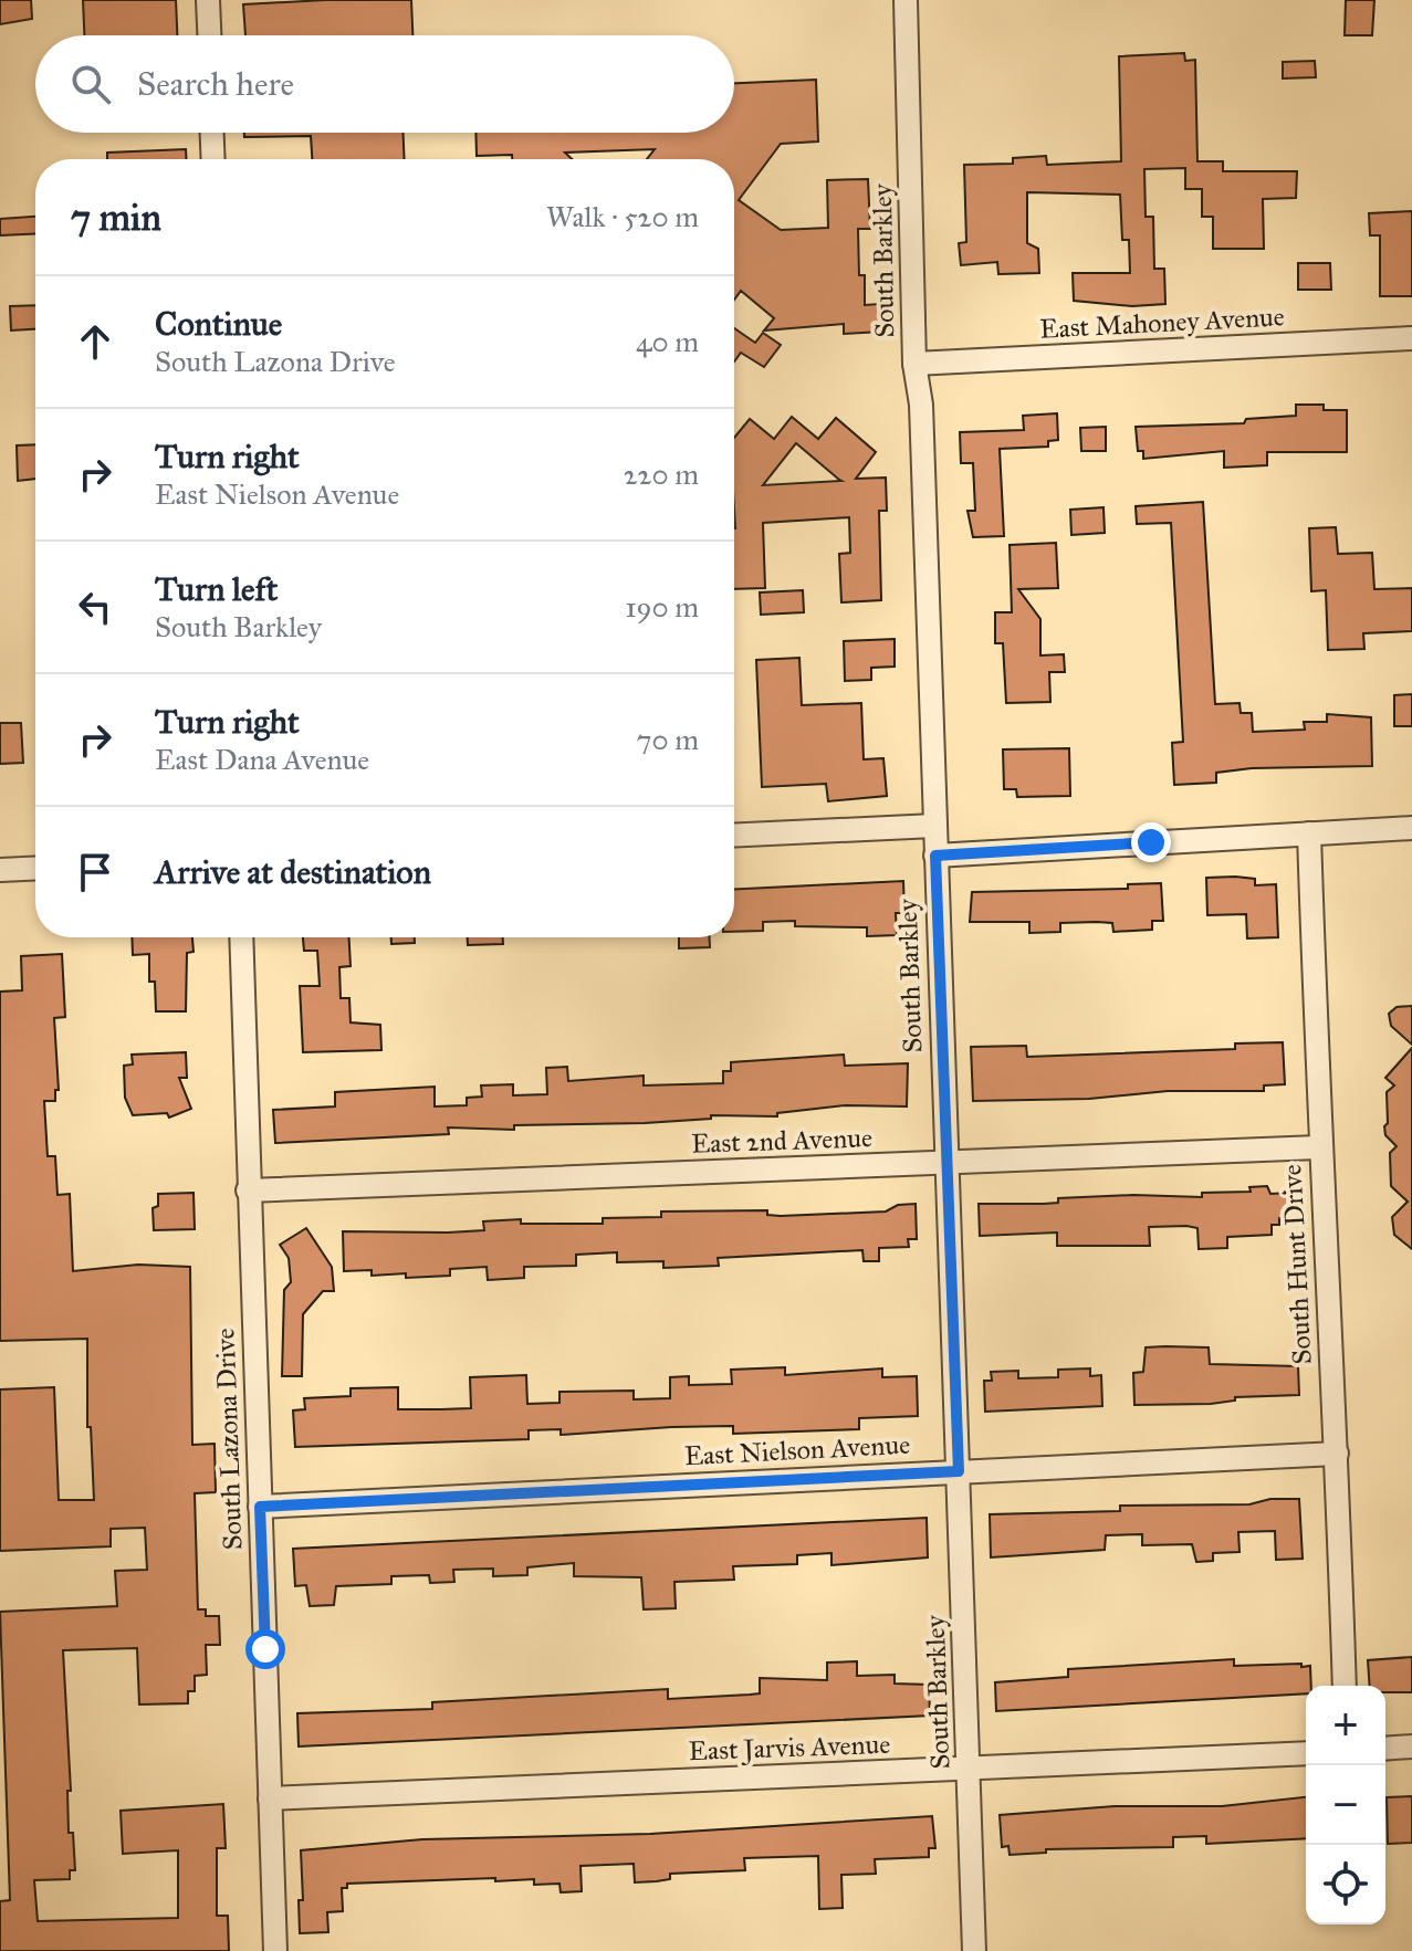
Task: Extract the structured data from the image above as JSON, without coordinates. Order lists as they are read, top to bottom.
{
  "streets": {
    "street": [
      "South Barkley",
      "East Mahoney Avenue",
      "East 2nd Avenue",
      "South Hunt Drive",
      "South Lazona Drive",
      "East Nielson Avenue",
      "East Jarvis Avenue"
    ]
  },
  "crossings": [
    ["South Barkley", "East Mahoney Avenue"],
    ["South Barkley", "East 2nd Avenue"],
    ["South Barkley", "East Nielson Avenue"],
    ["South Barkley", "East Jarvis Avenue"],
    ["East 2nd Avenue", "South Hunt Drive"],
    ["East 2nd Avenue", "South Lazona Drive"],
    ["South Hunt Drive", "East Nielson Avenue"],
    ["South Lazona Drive", "East Nielson Avenue"],
    ["South Lazona Drive", "East Jarvis Avenue"]
  ],
  "page": {
    "search": "Search here",
    "heading": ["7 min", "Walk · 520 m"],
    "list": [
      ["Continue", "South Lazona Drive", "40 m"],
      ["Turn right", "East Nielson Avenue", "220 m"],
      ["Turn left", "South Barkley", "190 m"],
      ["Turn right", "East Dana Avenue", "70 m"],
      "Arrive at destination"
    ],
    "map_buttons": ["+", "−"]
  }
}
